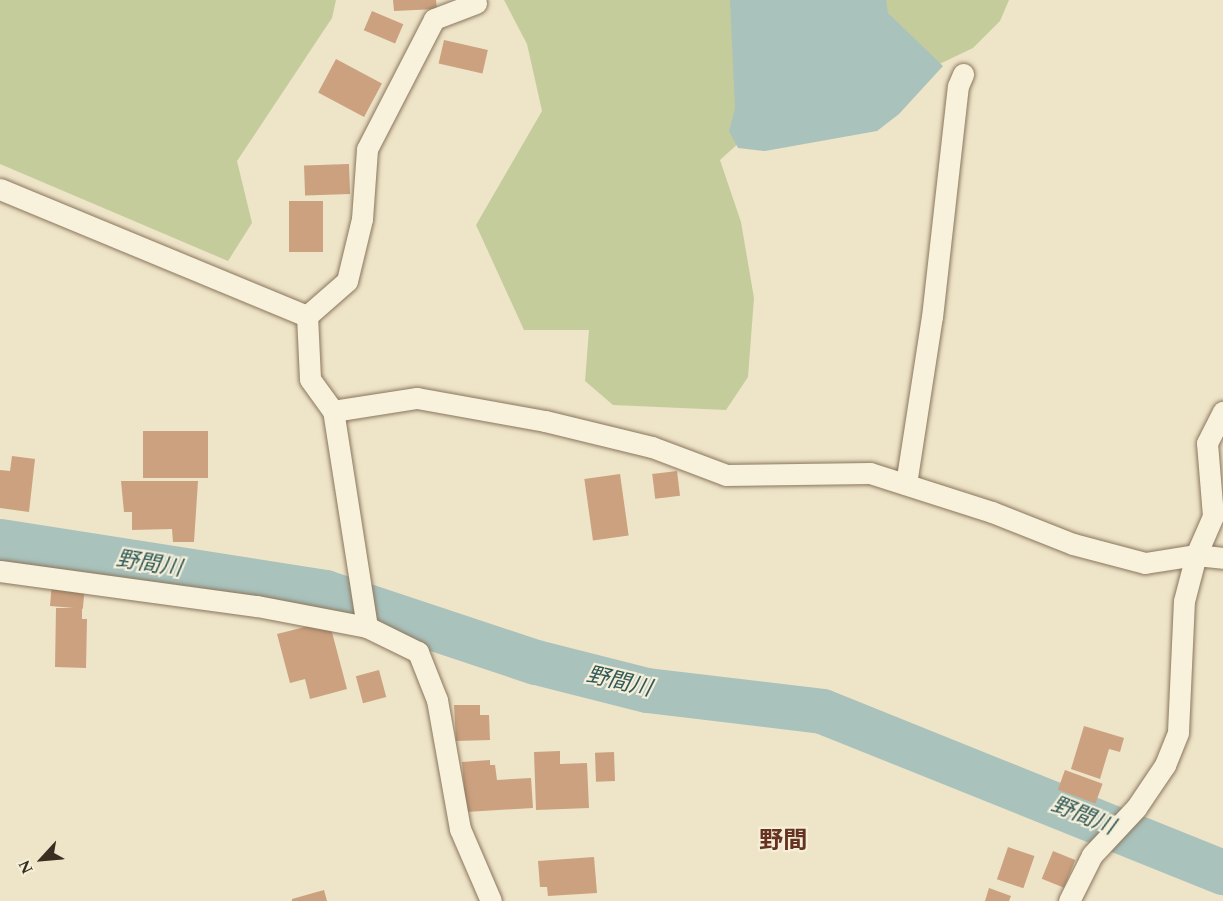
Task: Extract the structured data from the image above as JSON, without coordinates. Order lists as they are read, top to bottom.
{
  "districts": ["野間"],
  "water": ["野間川"],
  "north": "bottom left"
}
